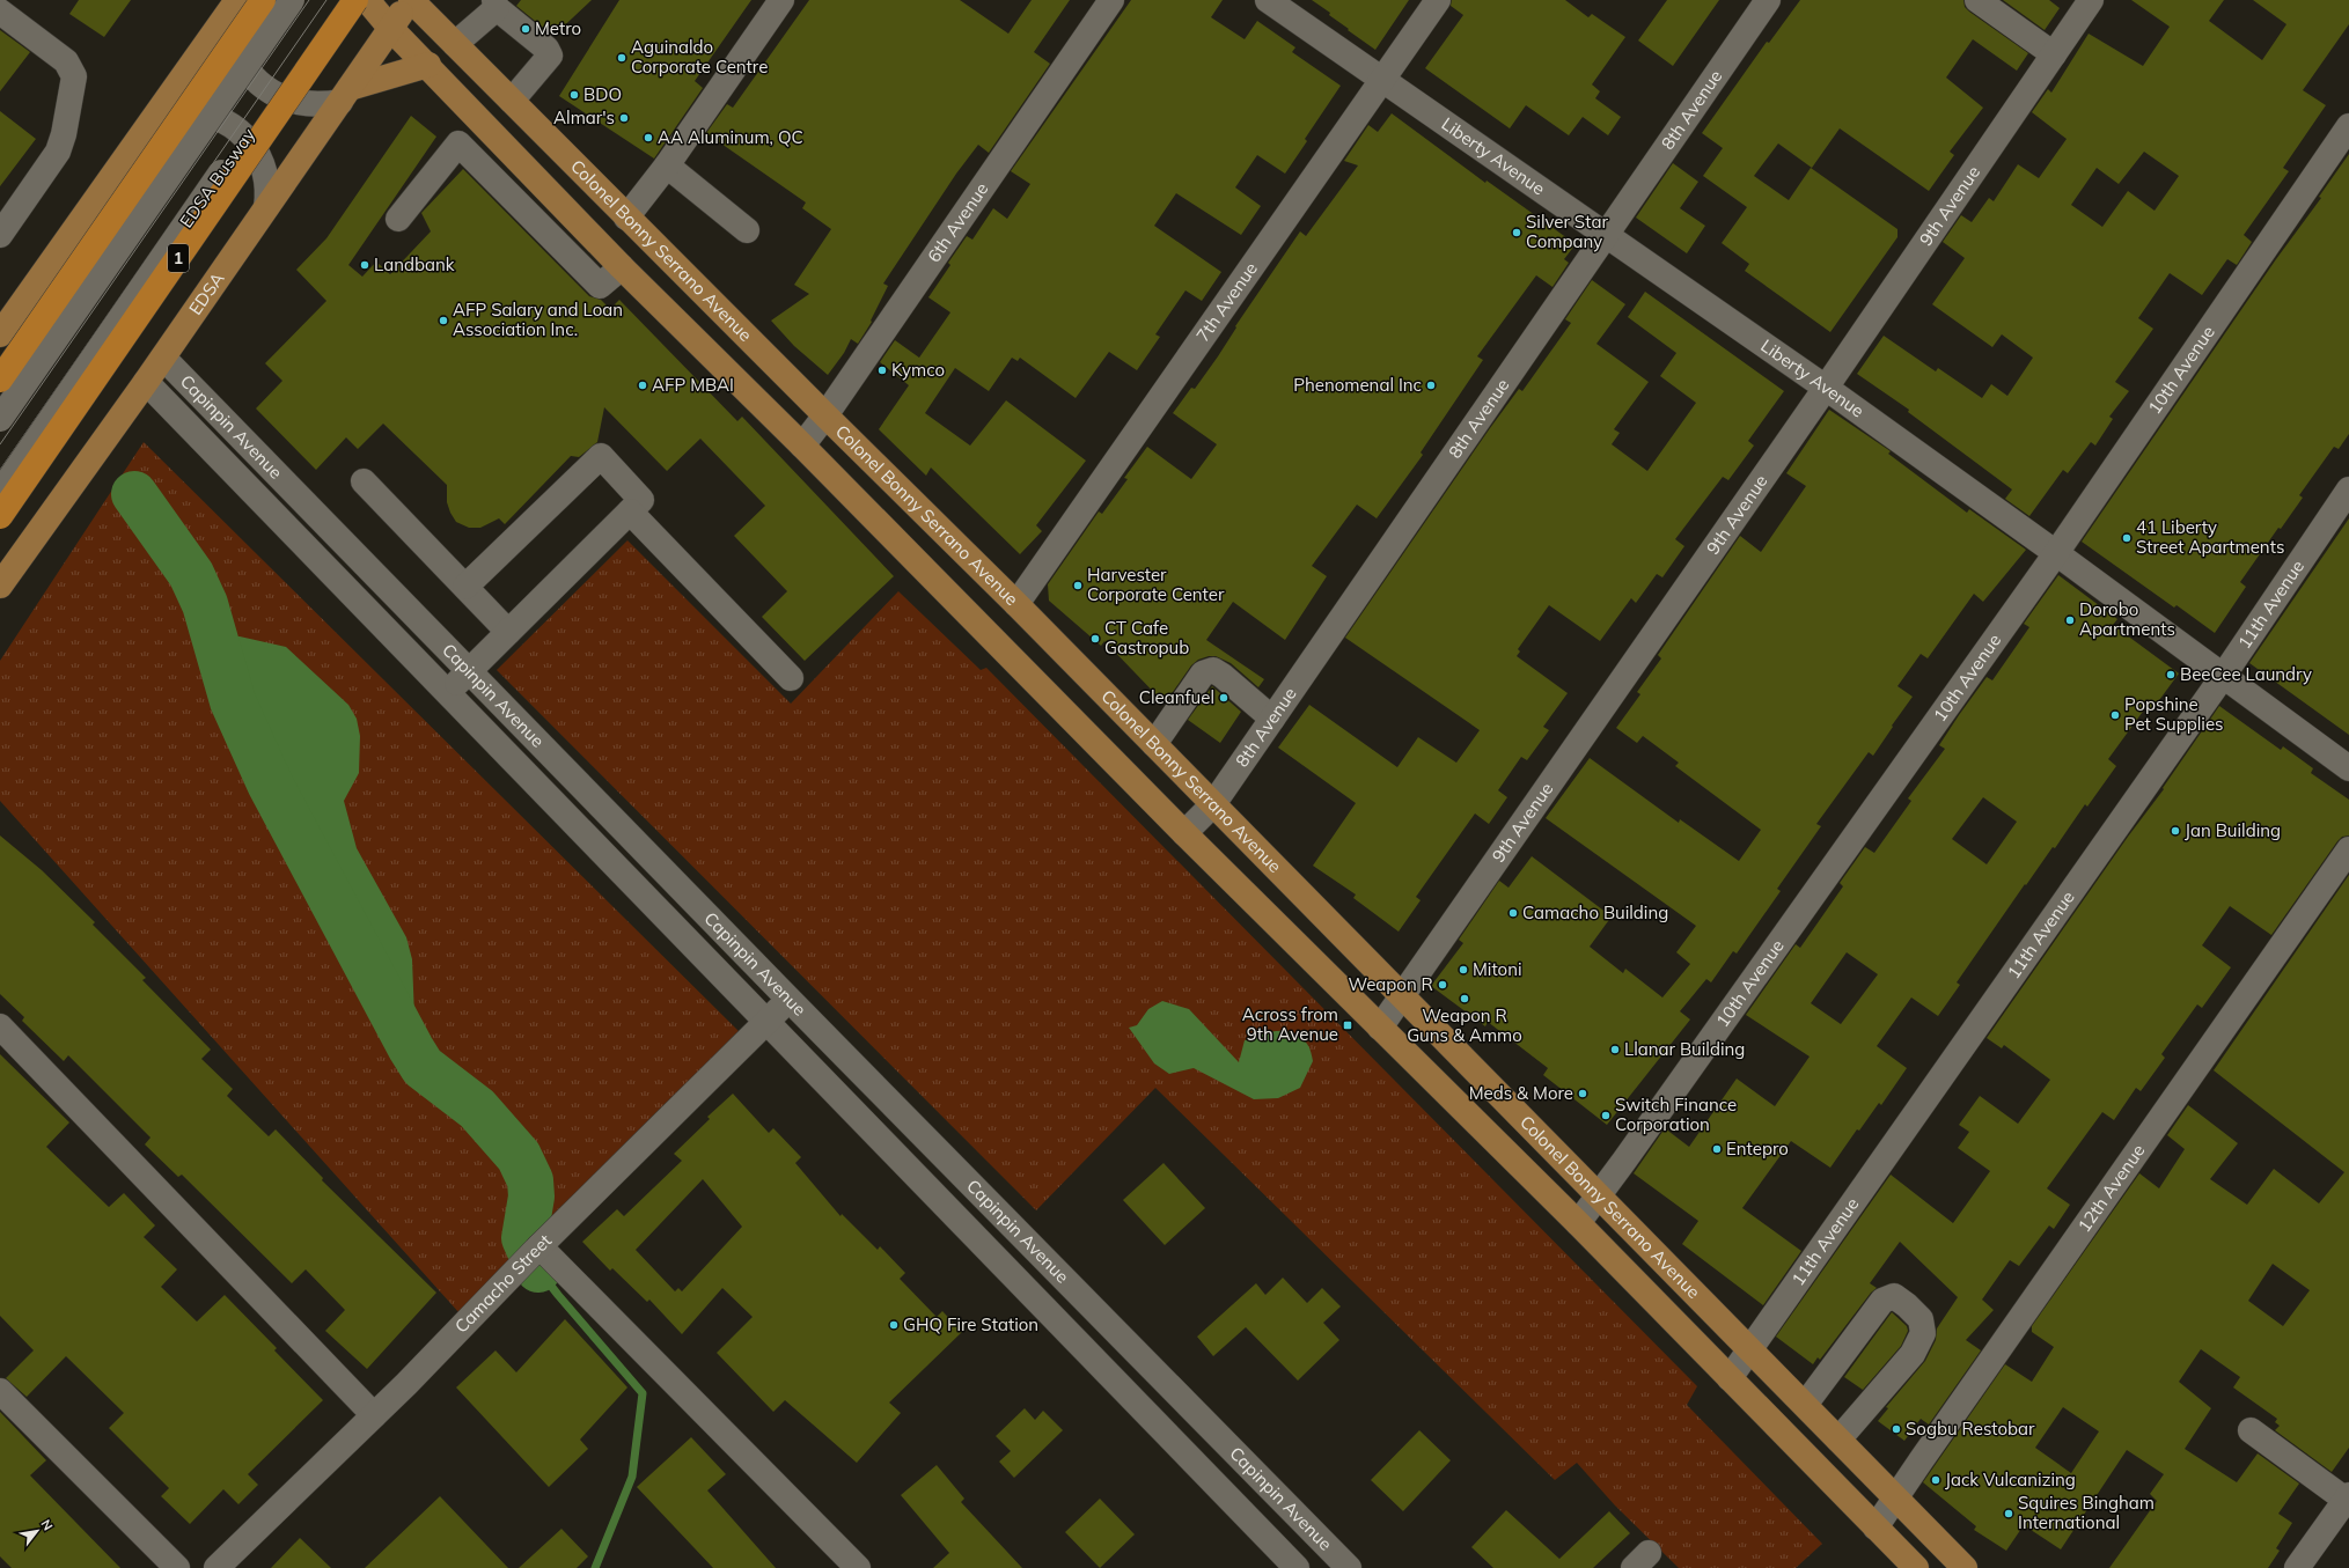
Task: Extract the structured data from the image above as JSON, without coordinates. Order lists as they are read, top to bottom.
{
  "streets": {
    "highway": ["1"],
    "main road": ["Colonel Bonny Serrano Avenue", "EDSA"],
    "street": [
      "8th Avenue",
      "Liberty Avenue",
      "EDSA Busway",
      "9th Avenue",
      "6th Avenue",
      "7th Avenue",
      "10th Avenue",
      "Capinpin Avenue",
      "11th Avenue",
      "12th Avenue",
      "Camacho Street"
    ]
  },
  "crossings": [
    ["8th Avenue", "Liberty Avenue"],
    ["8th Avenue", "Colonel Bonny Serrano Avenue"],
    ["Liberty Avenue", "9th Avenue"],
    ["Liberty Avenue", "7th Avenue"],
    ["Liberty Avenue", "10th Avenue"],
    ["Liberty Avenue", "11th Avenue"],
    ["9th Avenue", "Colonel Bonny Serrano Avenue"],
    ["6th Avenue", "Colonel Bonny Serrano Avenue"],
    ["Colonel Bonny Serrano Avenue", "EDSA"],
    ["Colonel Bonny Serrano Avenue", "7th Avenue"],
    ["Colonel Bonny Serrano Avenue", "10th Avenue"],
    ["Colonel Bonny Serrano Avenue", "11th Avenue"],
    ["Colonel Bonny Serrano Avenue", "12th Avenue"],
    ["EDSA", "Capinpin Avenue"],
    ["Capinpin Avenue", "Camacho Street"]
  ],
  "places": {
    "other": [
      "Metro",
      "Aguinaldo Corporate Centre",
      "BDO",
      "Almar's",
      "AA Aluminum, QC",
      "Silver Star Company",
      "Landbank",
      "AFP Salary and Loan Association Inc.",
      "Kymco",
      "AFP MBAI",
      "Phenomenal Inc",
      "41 Liberty Street Apartments",
      "Harvester Corporate Center",
      "Dorobo Apartments",
      "CT Cafe Gastropub",
      "BeeCee Laundry",
      "Cleanfuel",
      "Popshine Pet Supplies",
      "Jan Building",
      "Camacho Building",
      "Mitoni",
      "Weapon R",
      "Weapon R Guns & Ammo",
      "Llanar Building",
      "Meds & More",
      "Switch Finance Corporation",
      "Entepro",
      "GHQ Fire Station",
      "Sogbu Restobar",
      "Jack Vulcanizing",
      "Squires Bingham International"
    ],
    "transit": ["Across from 9th Avenue"]
  },
  "north": "top right"
}
